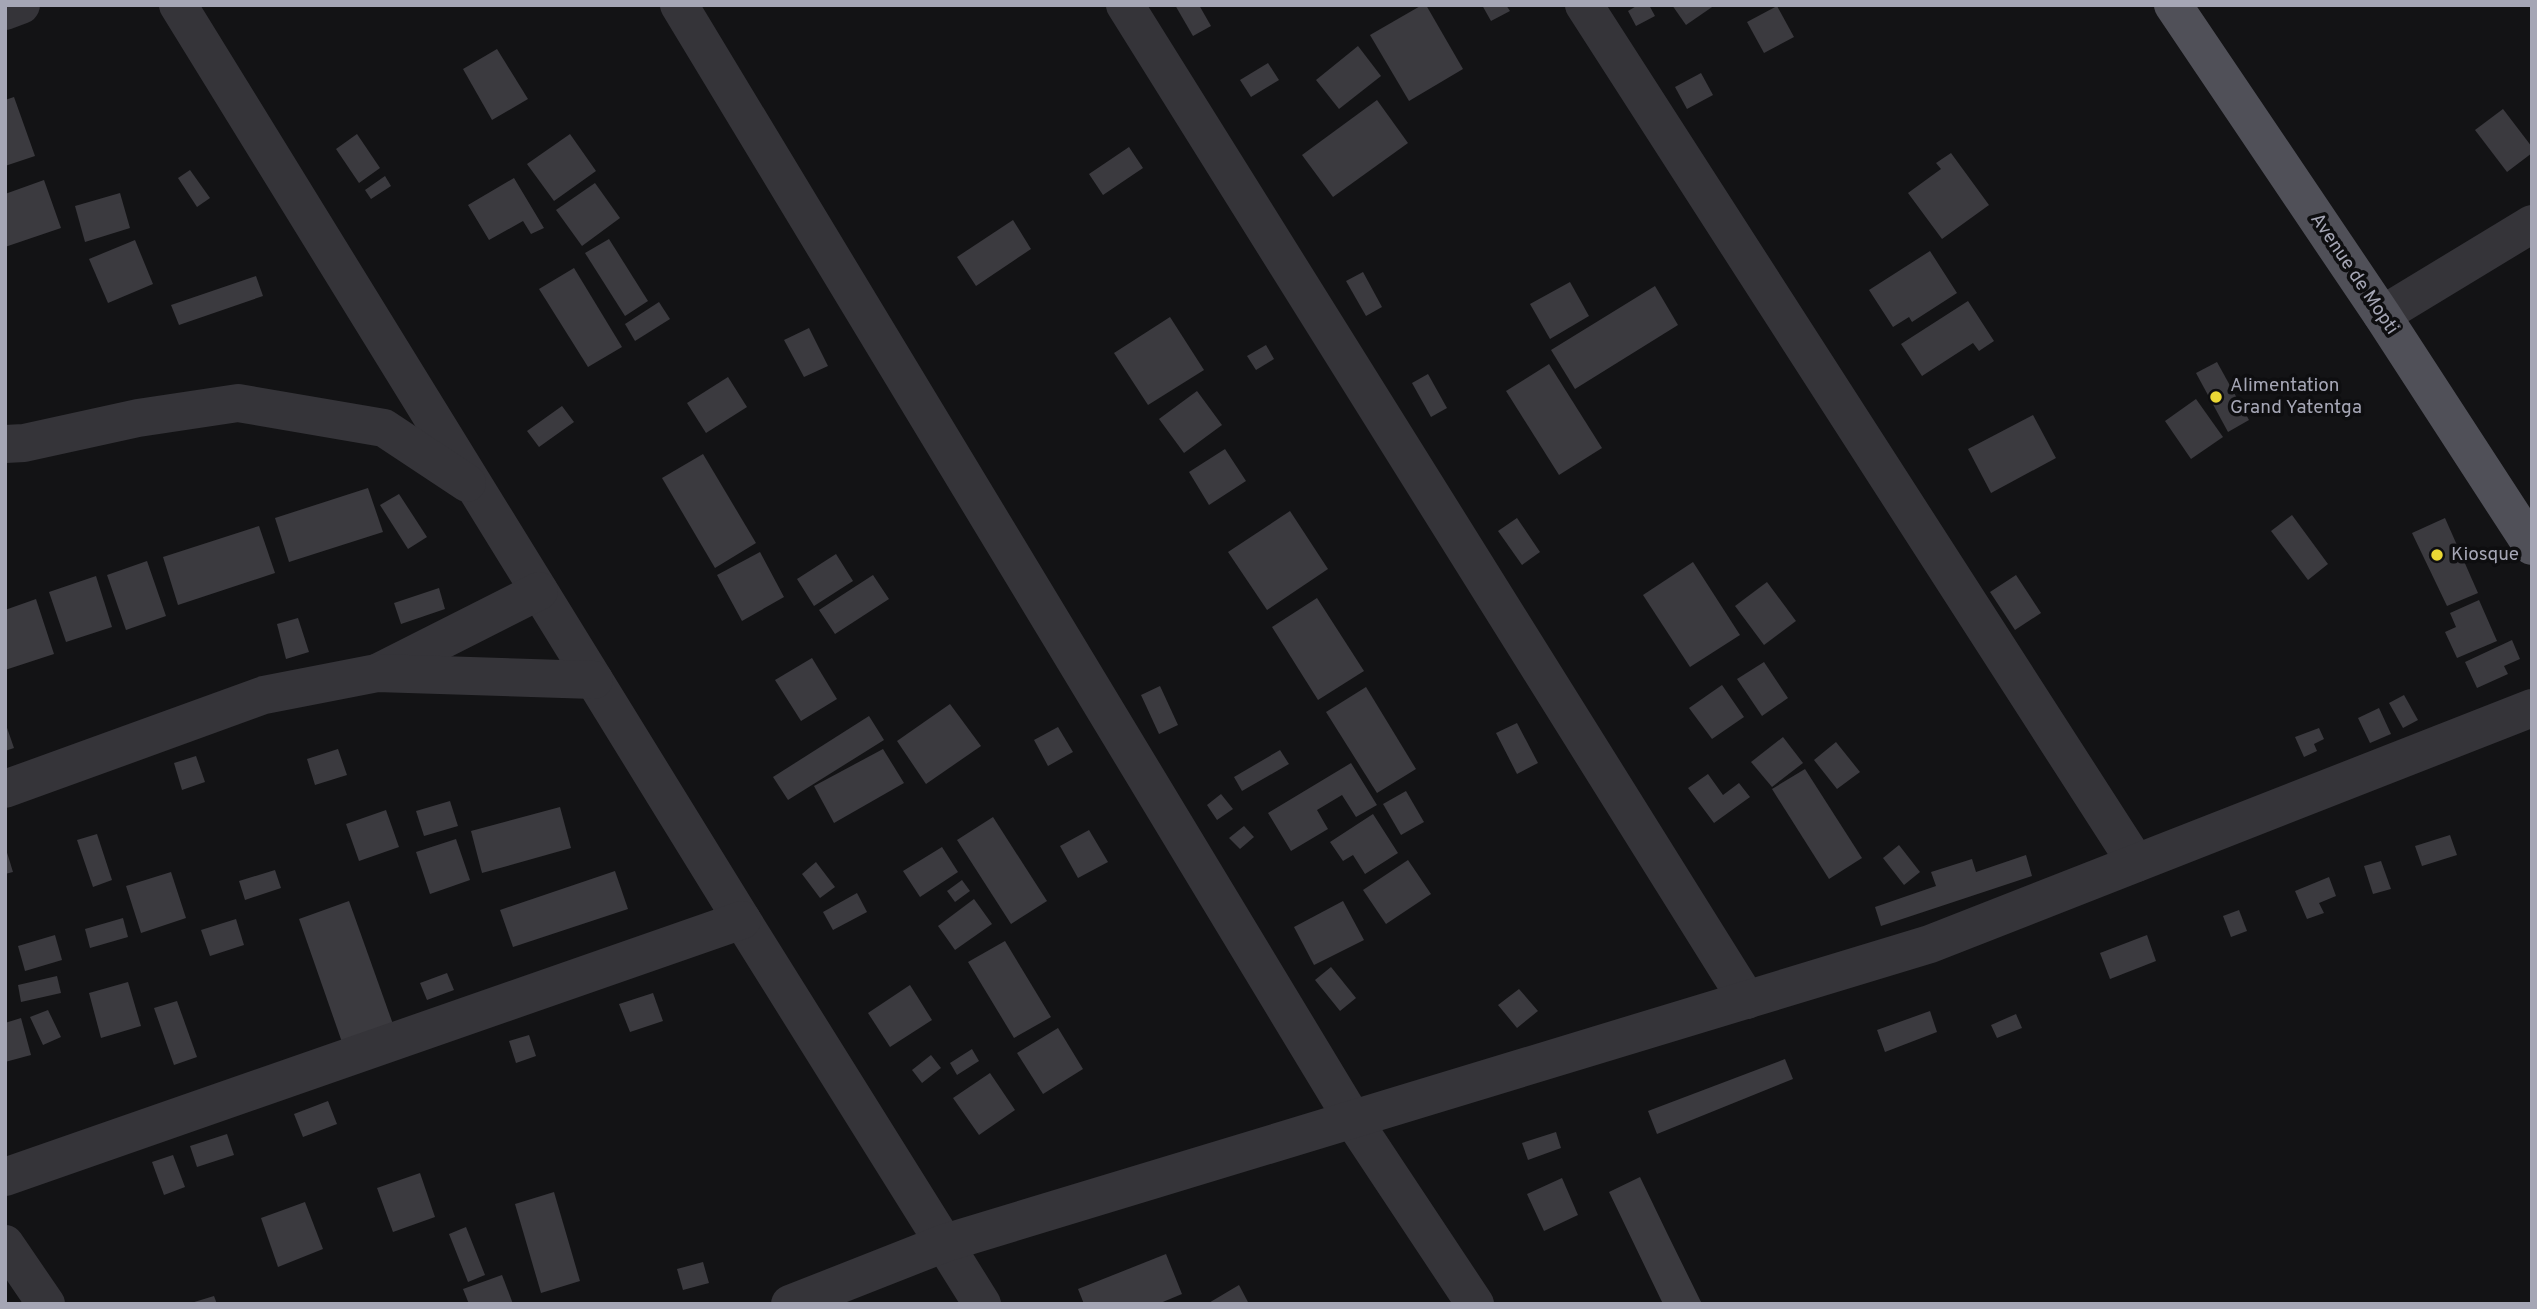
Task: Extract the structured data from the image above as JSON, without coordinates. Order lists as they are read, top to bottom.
{
  "streets": {
    "main road": ["Avenue de Mopti"]
  },
  "places": ["Alimentation Grand Yatentga", "Kiosque"]
}
